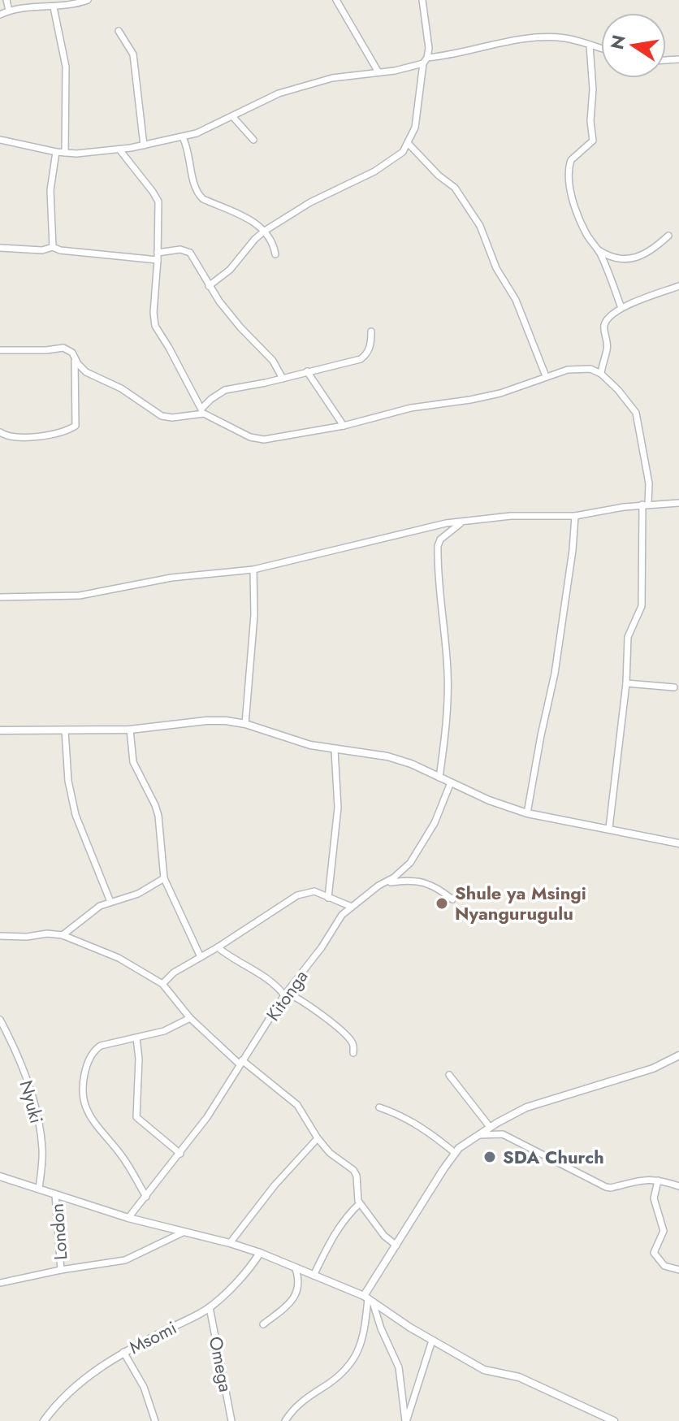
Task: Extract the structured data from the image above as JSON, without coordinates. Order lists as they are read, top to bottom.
{
  "streets": {
    "street": [
      "Kitonga",
      "Nyuki",
      "London",
      "Msomi",
      "Omega"
    ]
  },
  "crossings": [
    ["Msomi", "Omega"]
  ],
  "places": ["Shule ya Msingi Nyangurugulu", "SDA Church"],
  "north": "left"
}
